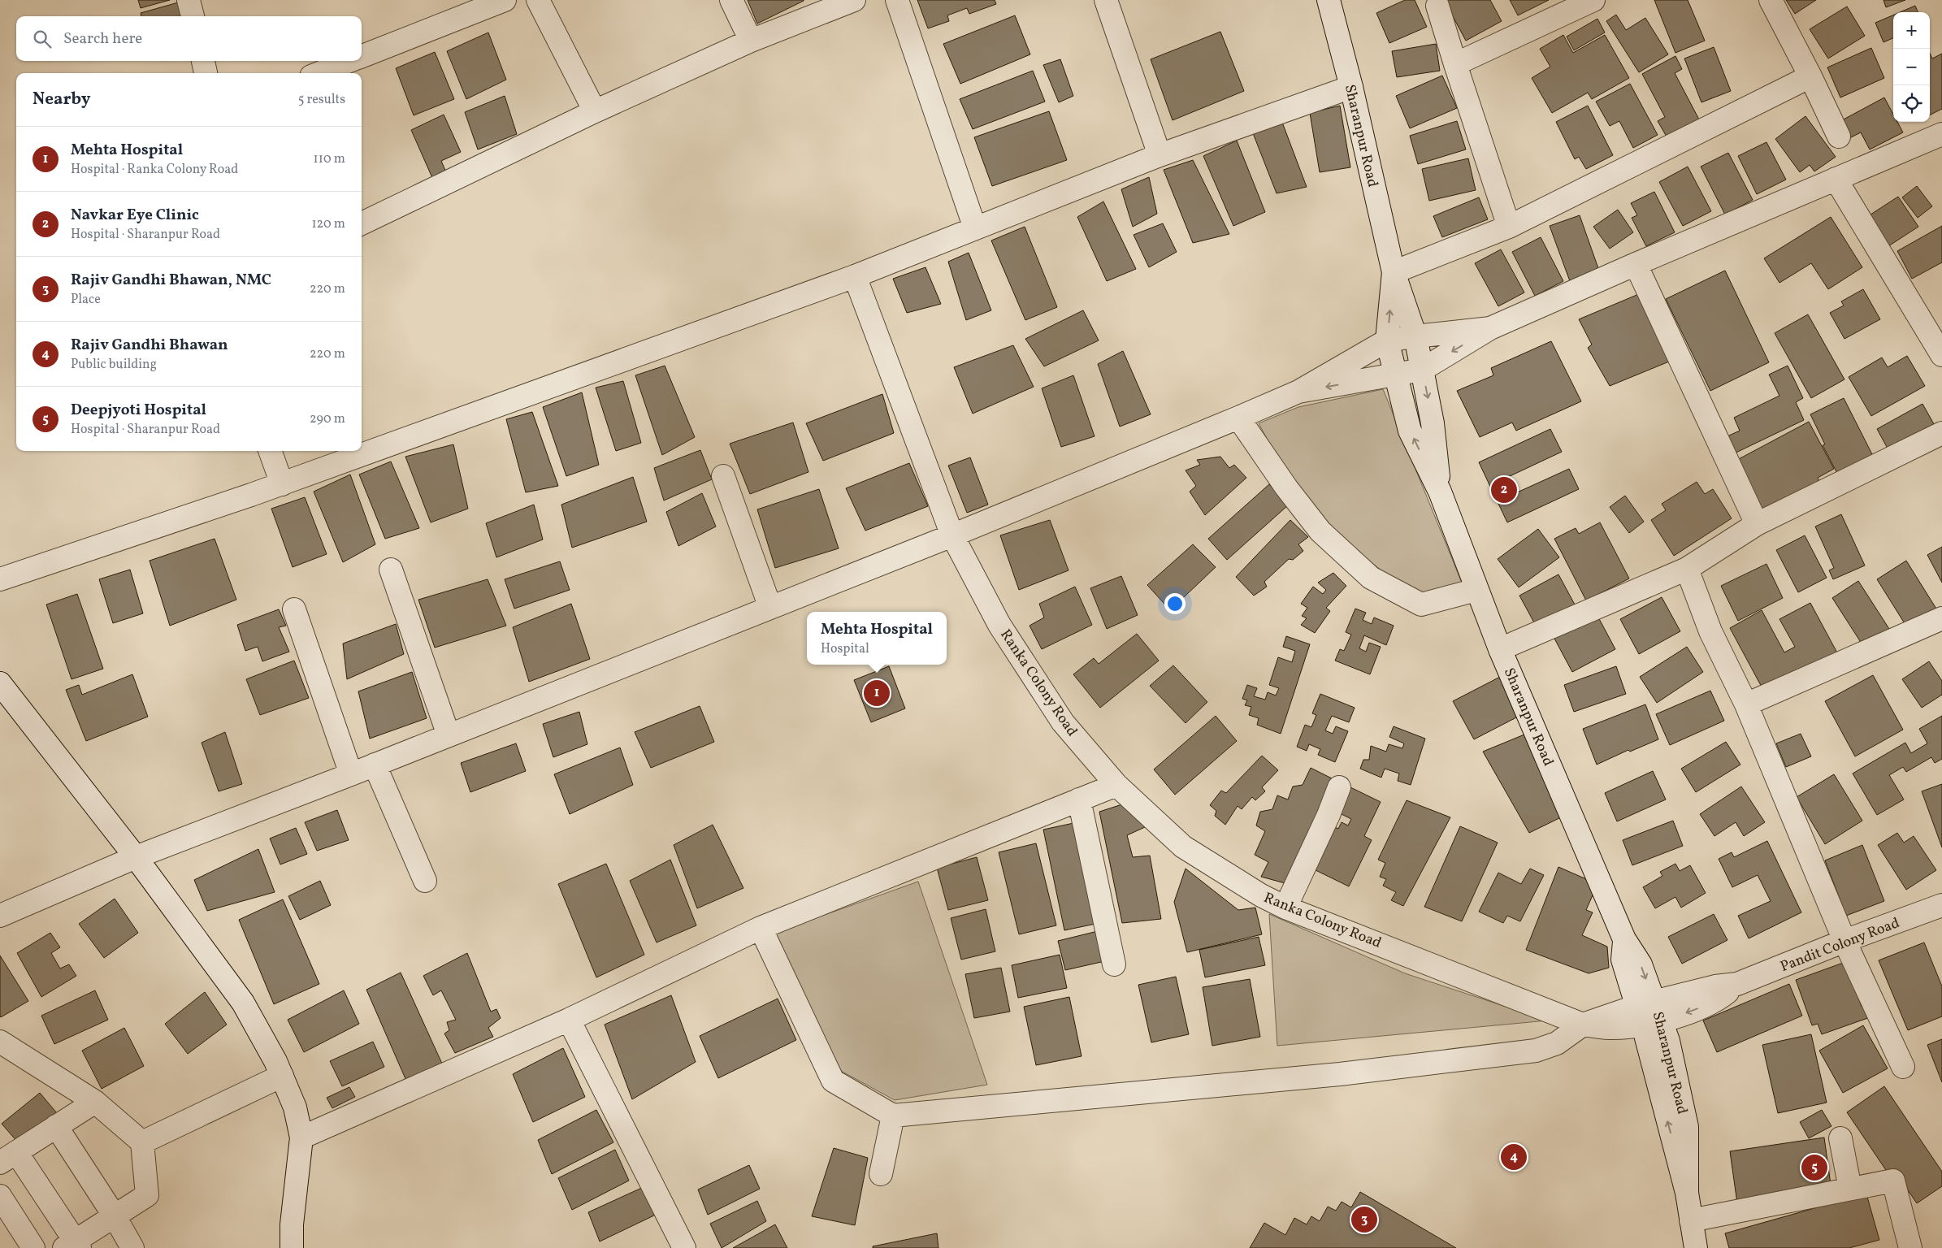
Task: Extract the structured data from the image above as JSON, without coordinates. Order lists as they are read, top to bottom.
{
  "streets": {
    "street": ["Sharanpur Road", "Ranka Colony Road", "Pandit Colony Road"]
  },
  "crossings": [
    ["Sharanpur Road", "Ranka Colony Road"],
    ["Sharanpur Road", "Pandit Colony Road"],
    ["Ranka Colony Road", "Pandit Colony Road"]
  ],
  "page": {
    "map_buttons": ["+", "−"],
    "search": "Search here",
    "heading": ["Nearby", "5 results"],
    "list": [
      {
        "mark": "1",
        "name": "Mehta Hospital",
        "note": "Hospital · Ranka Colony Road",
        "value": "110 m"
      },
      {
        "mark": "2",
        "name": "Navkar Eye Clinic",
        "note": "Hospital · Sharanpur Road",
        "value": "120 m"
      },
      {
        "mark": "3",
        "name": "Rajiv Gandhi Bhawan, NMC",
        "note": "Place",
        "value": "220 m"
      },
      {
        "mark": "4",
        "name": "Rajiv Gandhi Bhawan",
        "note": "Public building",
        "value": "220 m"
      },
      {
        "mark": "5",
        "name": "Deepjyoti Hospital",
        "note": "Hospital · Sharanpur Road",
        "value": "290 m"
      }
    ],
    "pins": [
      "2",
      "1",
      "4",
      "5",
      "3"
    ],
    "popup": ["Mehta Hospital", "Hospital"]
  }
}
